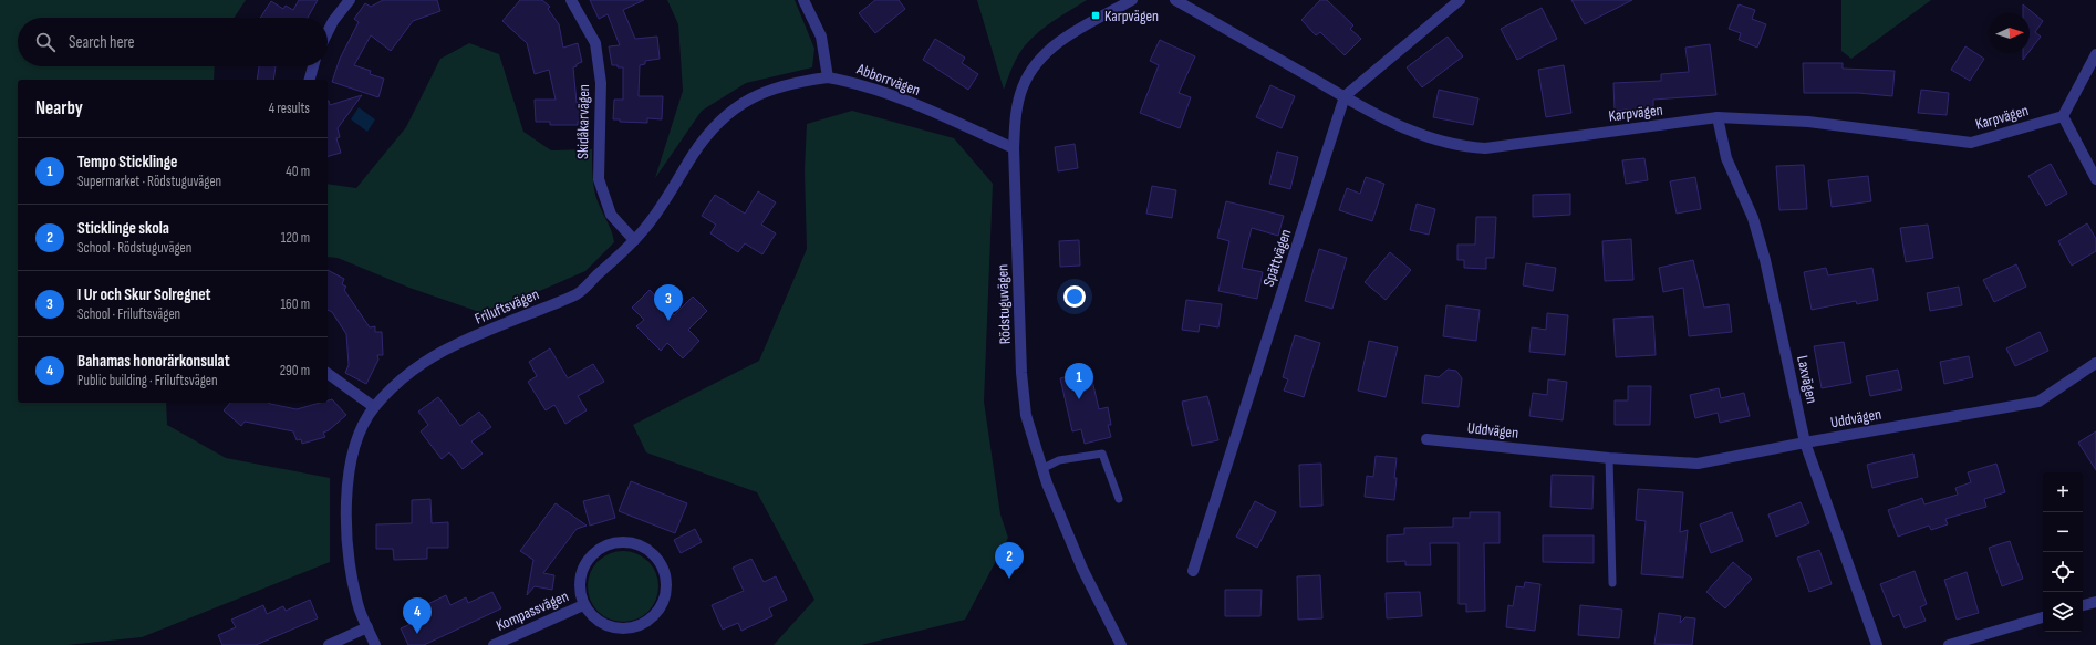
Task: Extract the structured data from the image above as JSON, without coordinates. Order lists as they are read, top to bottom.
{
  "streets": {
    "street": [
      "Abborrvägen",
      "Karpvägen",
      "Skidåkarvägen",
      "Spättvägen",
      "Rödstuguvägen",
      "Friluftsvägen",
      "Laxvägen",
      "Uddvägen",
      "Kompassvägen"
    ]
  },
  "crossings": [
    ["Abborrvägen", "Rödstuguvägen"],
    ["Abborrvägen", "Friluftsvägen"],
    ["Karpvägen", "Spättvägen"],
    ["Karpvägen", "Laxvägen"],
    ["Skidåkarvägen", "Friluftsvägen"],
    ["Laxvägen", "Uddvägen"]
  ],
  "places": {
    "transit": ["Karpvägen"]
  },
  "north": "right",
  "page": {
    "search": "Search here",
    "heading": ["Nearby", "4 results"],
    "list": [
      {
        "mark": "1",
        "name": "Tempo Sticklinge",
        "note": "Supermarket · Rödstuguvägen",
        "value": "40 m"
      },
      {
        "mark": "2",
        "name": "Sticklinge skola",
        "note": "School · Rödstuguvägen",
        "value": "120 m"
      },
      {
        "mark": "3",
        "name": "I Ur och Skur Solregnet",
        "note": "School · Friluftsvägen",
        "value": "160 m"
      },
      {
        "mark": "4",
        "name": "Bahamas honorärkonsulat",
        "note": "Public building · Friluftsvägen",
        "value": "290 m"
      }
    ],
    "pins": [
      "3",
      "1",
      "2",
      "4"
    ],
    "map_buttons": ["+", "−"]
  }
}
